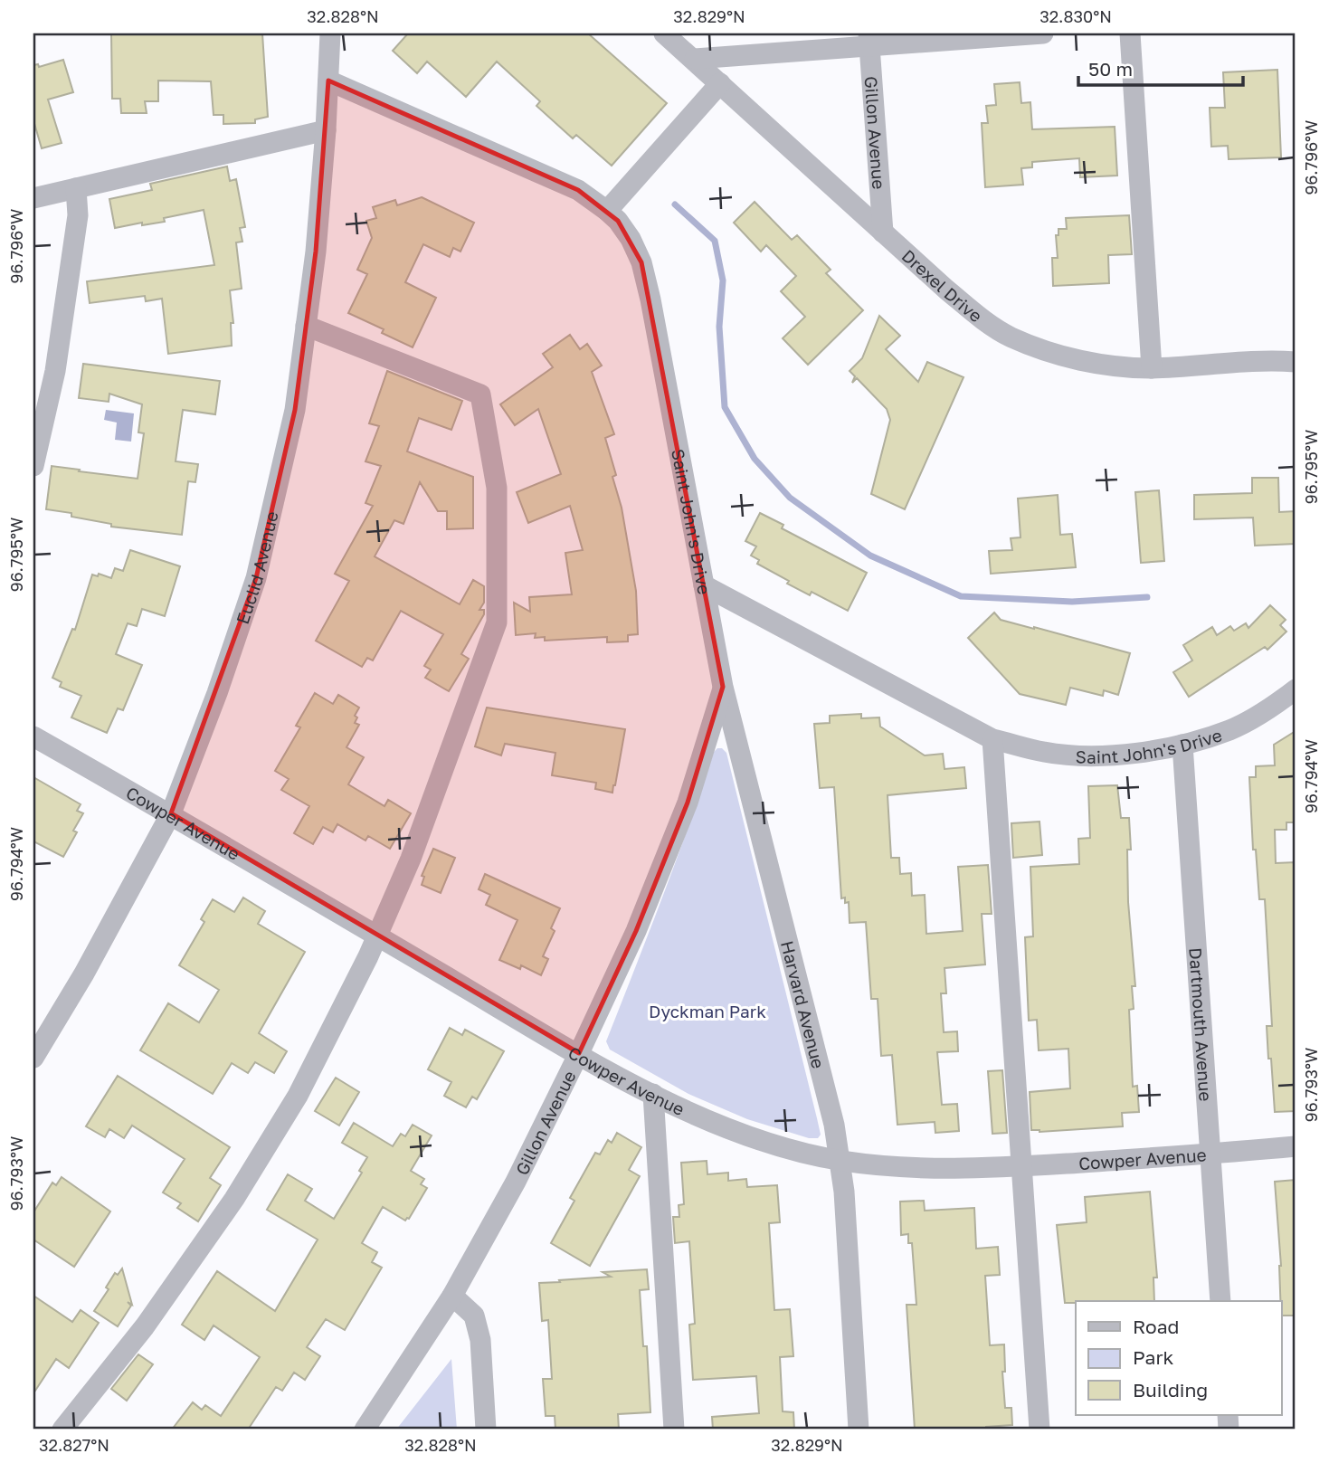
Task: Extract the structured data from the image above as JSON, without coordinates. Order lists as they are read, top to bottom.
{
  "streets": {
    "street": [
      "Gillon Avenue",
      "Drexel Drive",
      "Saint John's Drive",
      "Euclid Avenue",
      "Cowper Avenue",
      "Harvard Avenue",
      "Dartmouth Avenue"
    ]
  },
  "crossings": [
    ["Gillon Avenue", "Drexel Drive"],
    ["Gillon Avenue", "Cowper Avenue"],
    ["Gillon Avenue", "Harvard Avenue"],
    ["Saint John's Drive", "Euclid Avenue"],
    ["Saint John's Drive", "Harvard Avenue"],
    ["Saint John's Drive", "Dartmouth Avenue"],
    ["Euclid Avenue", "Cowper Avenue"],
    ["Cowper Avenue", "Harvard Avenue"],
    ["Cowper Avenue", "Dartmouth Avenue"]
  ],
  "parks": ["Dyckman Park"],
  "legend": ["Road", "Park", "Building"],
  "scale_bar": "50 m",
  "coordinates": [
    "32.828°N",
    "32.829°N",
    "32.830°N",
    "96.796°W",
    "96.795°W",
    "96.794°W",
    "96.793°W",
    "32.827°N"
  ]
}
